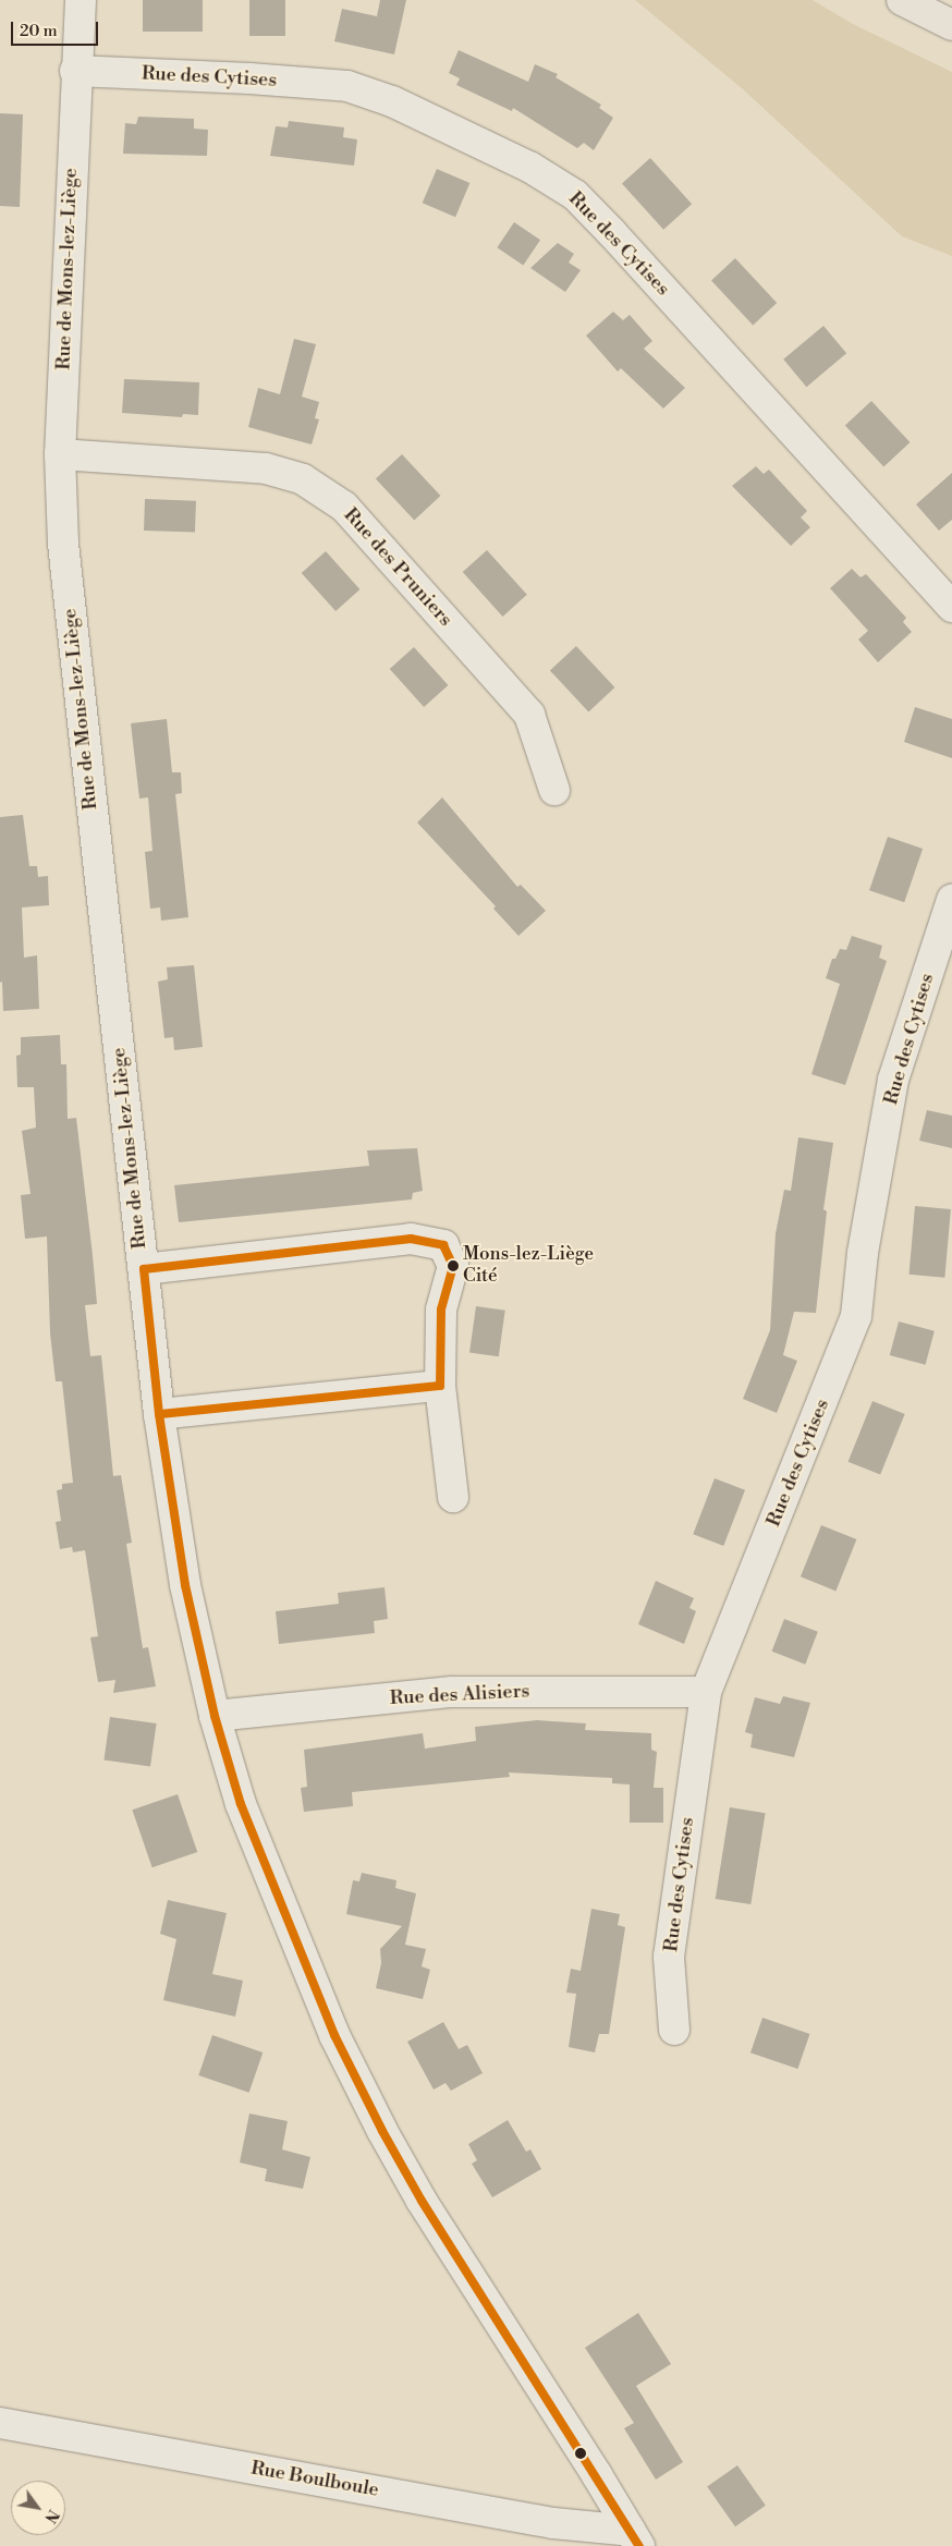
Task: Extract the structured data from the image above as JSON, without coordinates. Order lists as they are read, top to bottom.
{
  "streets": {
    "street": [
      "Rue des Cytises",
      "Rue de Mons-lez-Liège",
      "Rue des Pruniers",
      "Rue des Alisiers",
      "Rue Boulboule"
    ]
  },
  "crossings": [
    ["Rue des Cytises", "Rue de Mons-lez-Liège"],
    ["Rue des Cytises", "Rue des Alisiers"],
    ["Rue de Mons-lez-Liège", "Rue des Pruniers"],
    ["Rue de Mons-lez-Liège", "Rue des Alisiers"],
    ["Rue de Mons-lez-Liège", "Rue Boulboule"]
  ],
  "places": ["Mons-lez-Liège Cité"],
  "scale_bar": "20 m",
  "north": "bottom right"
}
